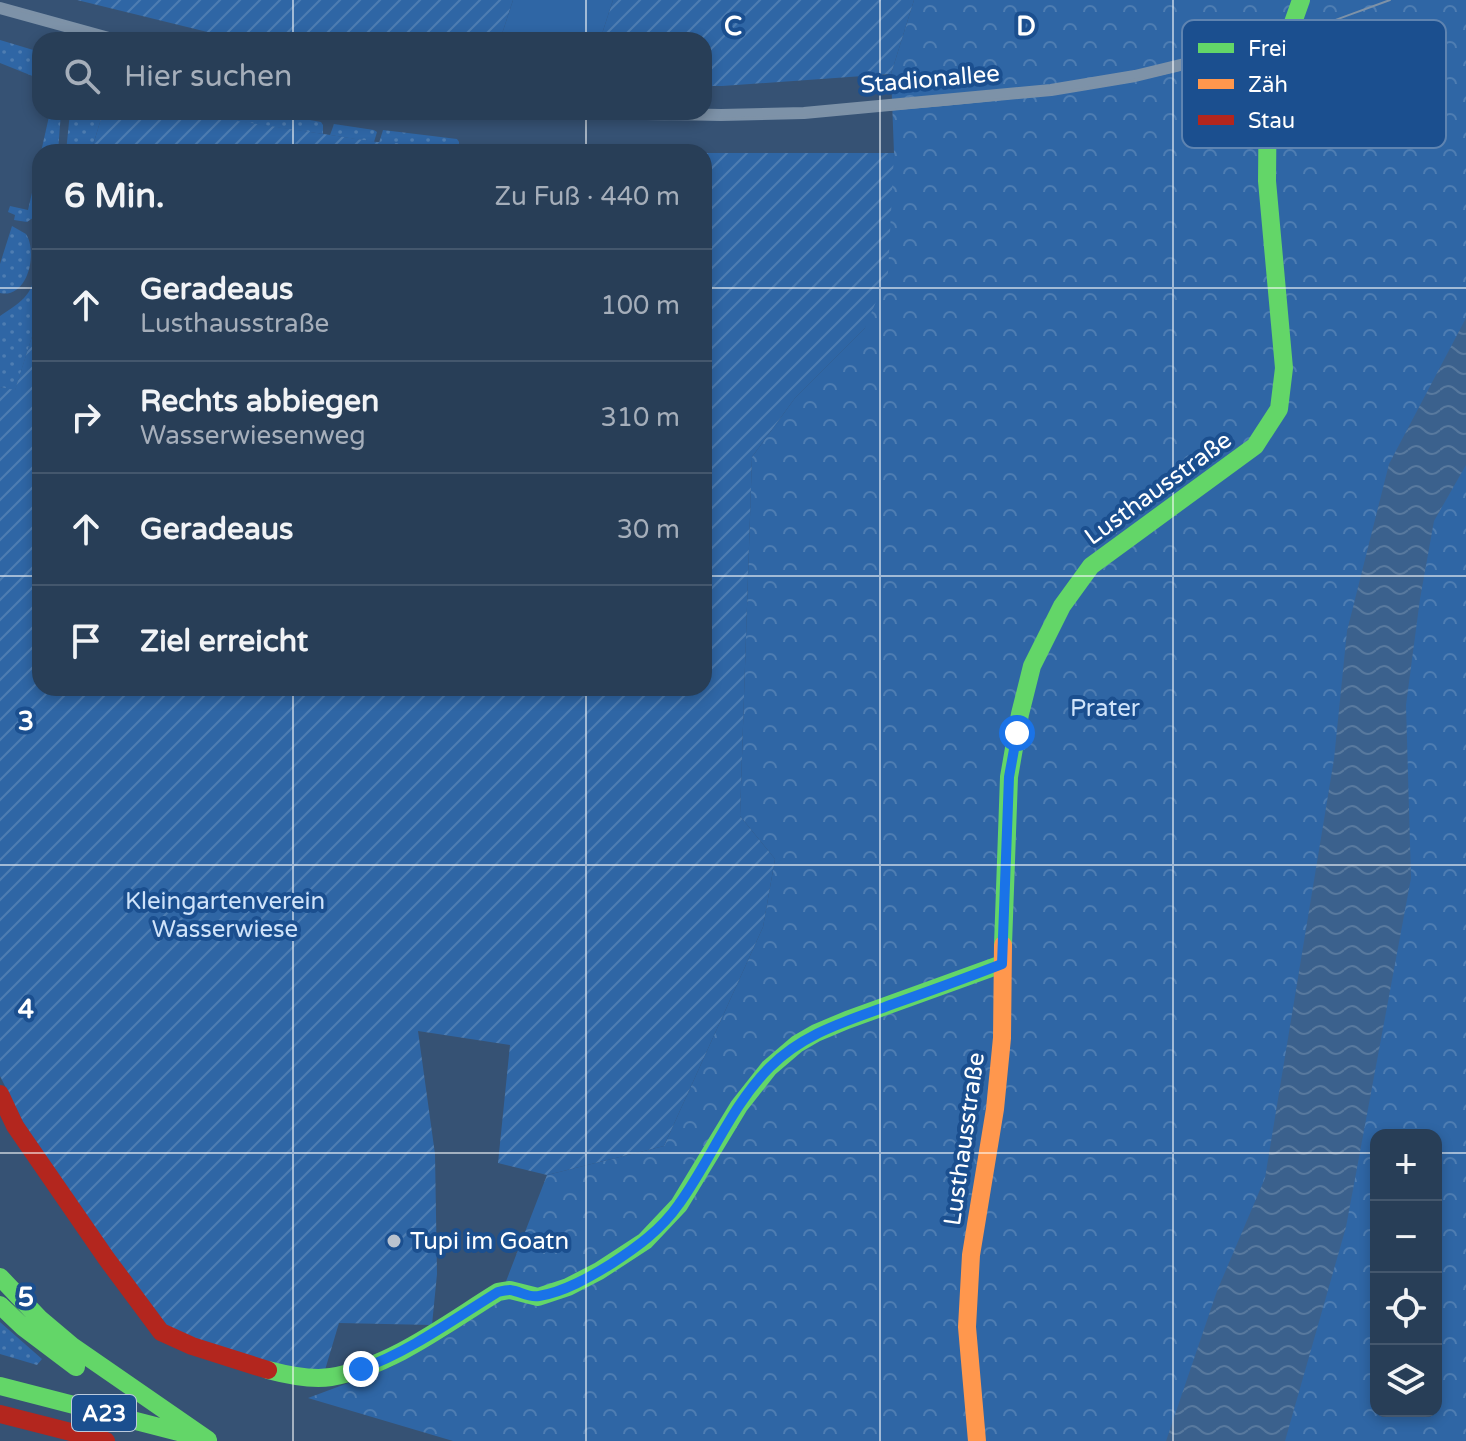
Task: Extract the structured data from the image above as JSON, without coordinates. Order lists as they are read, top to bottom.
{
  "streets": {
    "main road": ["Lusthausstraße", "A23"],
    "street": ["Stadionallee"]
  },
  "parks": ["Prater", "Kleingartenverein Wasserwiese"],
  "places": ["Tupi im Goatn"],
  "legend": ["Frei", "Zäh", "Stau"],
  "page": {
    "search": "Hier suchen",
    "heading": ["6 Min.", "Zu Fuß · 440 m"],
    "list": [
      ["Geradeaus", "Lusthausstraße", "100 m"],
      ["Rechts abbiegen", "Wasserwiesenweg", "310 m"],
      ["Geradeaus", "30 m"],
      "Ziel erreicht"
    ],
    "map_buttons": ["+", "−"]
  },
  "grid": {
    "columns": ["C", "D"],
    "rows": ["3", "4", "5"]
  }
}
